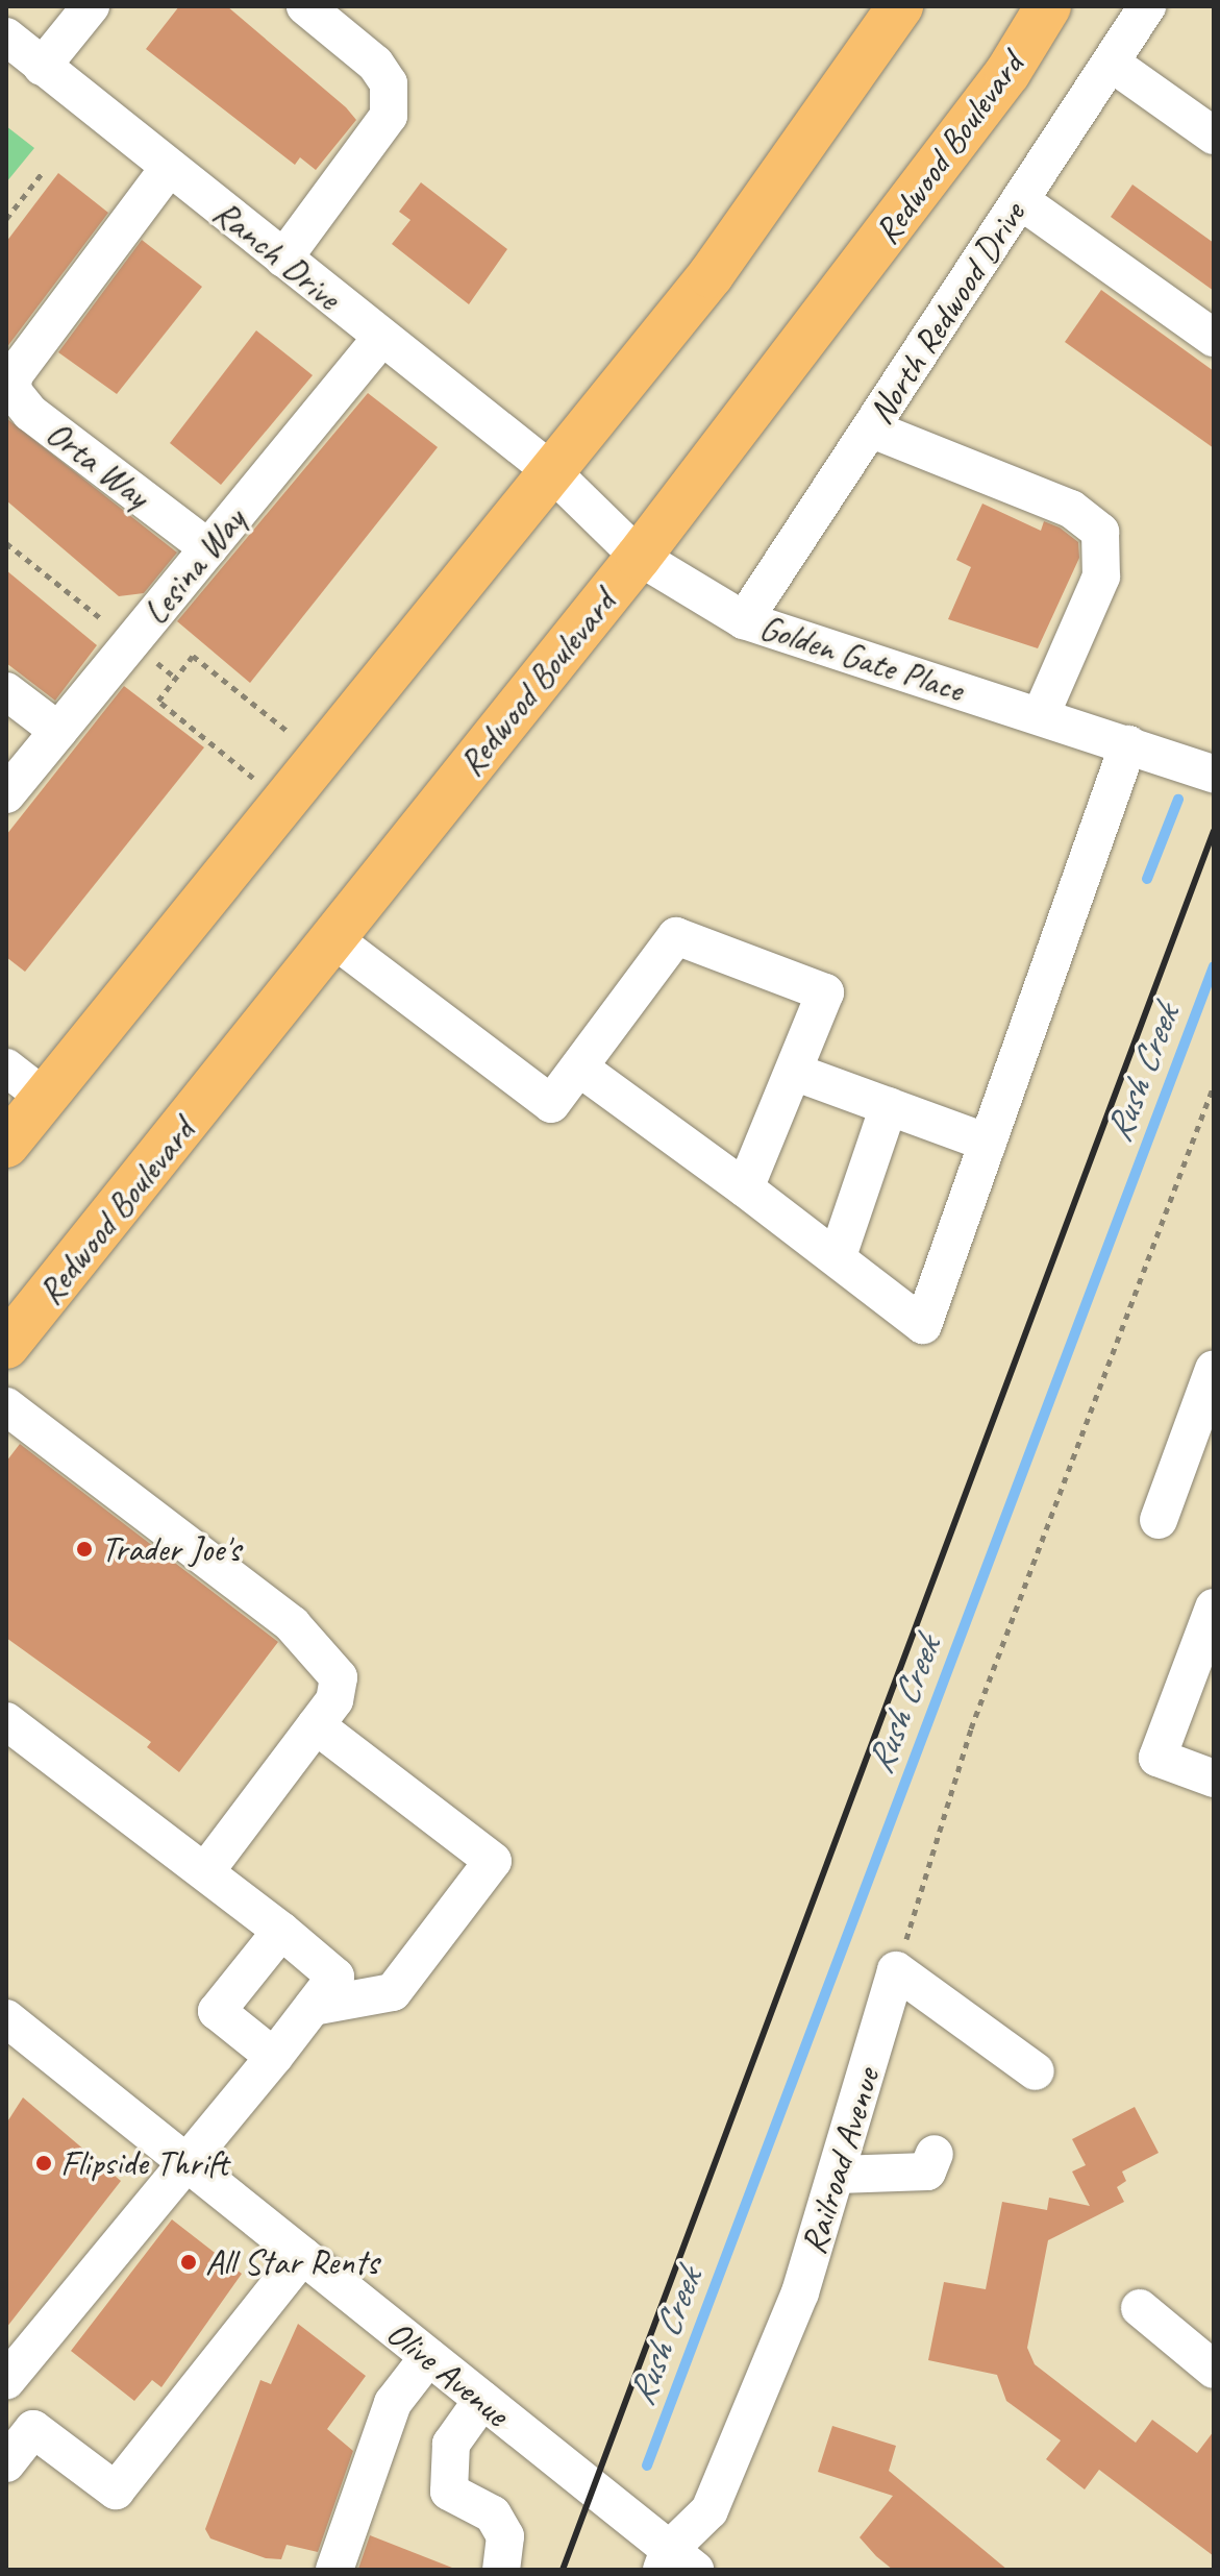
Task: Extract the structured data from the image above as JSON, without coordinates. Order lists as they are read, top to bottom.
{
  "streets": {
    "main road": ["Redwood Boulevard"],
    "street": [
      "Ranch Drive",
      "North Redwood Drive",
      "Orta Way",
      "Lesina Way",
      "Golden Gate Place",
      "Railroad Avenue",
      "Olive Avenue"
    ]
  },
  "crossings": [
    ["Redwood Boulevard", "Golden Gate Place"],
    ["Ranch Drive", "Orta Way"],
    ["Ranch Drive", "Lesina Way"],
    ["Ranch Drive", "Golden Gate Place"],
    ["North Redwood Drive", "Golden Gate Place"],
    ["Orta Way", "Lesina Way"],
    ["Railroad Avenue", "Olive Avenue"]
  ],
  "water": ["Rush Creek"],
  "places": ["Trader Joe's", "Flipside Thrift", "All Star Rents"]
}
